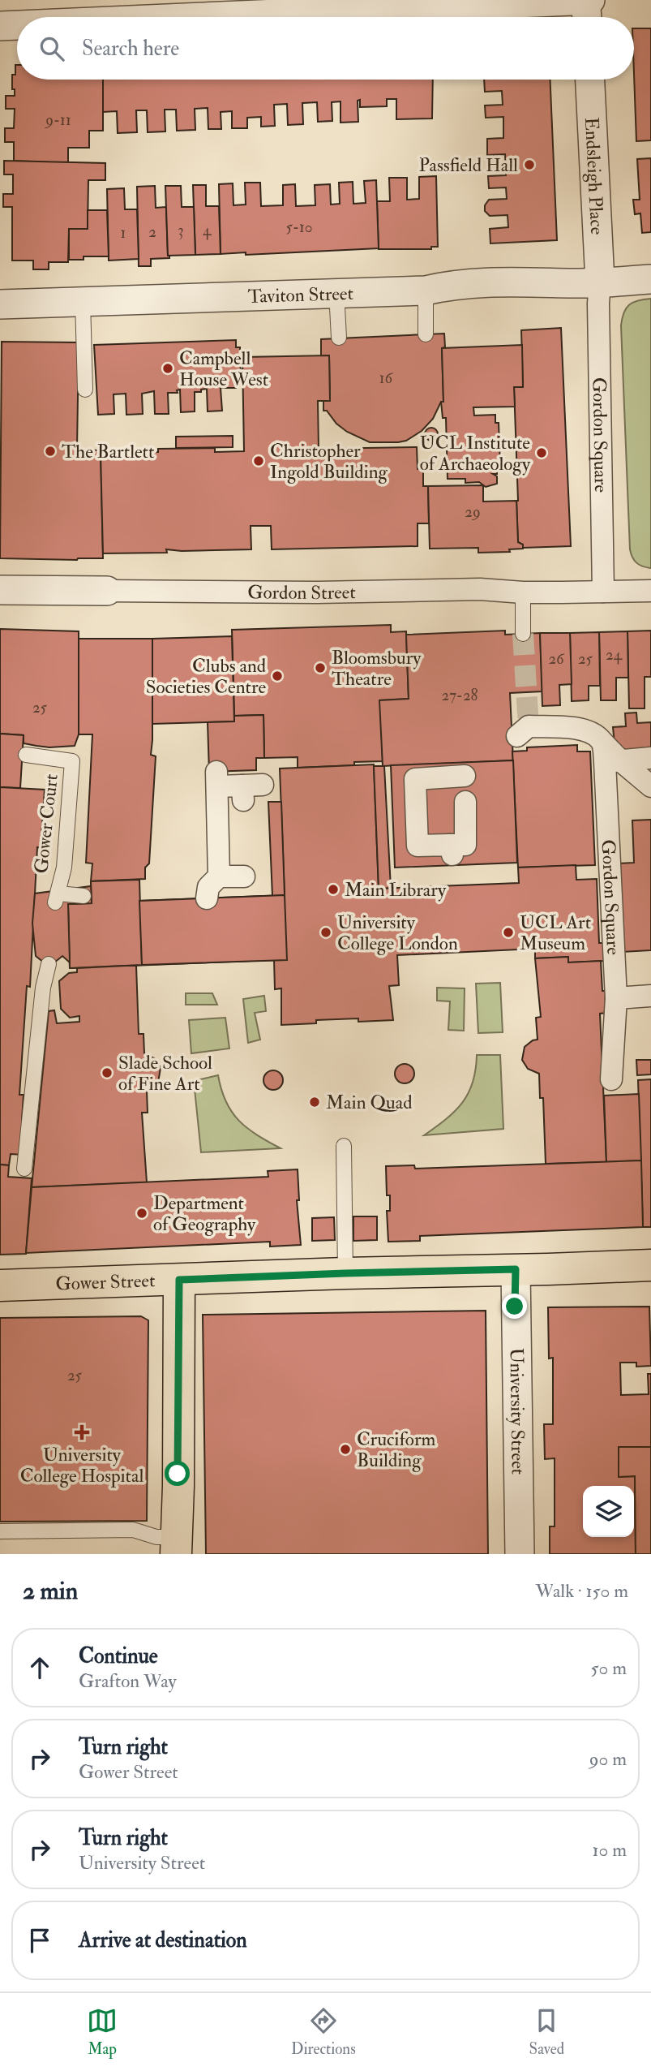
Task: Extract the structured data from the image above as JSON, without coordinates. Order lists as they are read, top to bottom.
{
  "streets": {
    "main road": ["Gower Street"],
    "street": [
      "Endsleigh Place",
      "Taviton Street",
      "Gordon Square",
      "Gordon Street",
      "University Street"
    ],
    "lane": ["Gower Court"]
  },
  "crossings": [
    ["Endsleigh Place", "Taviton Street"],
    ["Endsleigh Place", "Gordon Square"],
    ["Taviton Street", "Gordon Square"],
    ["Gordon Square", "Gordon Street"],
    ["Gower Street", "University Street"]
  ],
  "places": {
    "other": [
      "Passfield Hall",
      "Campbell House West",
      "The Bartlett",
      "UCL Institute of Archaeology",
      "Christopher Ingold Building",
      "Bloomsbury Theatre",
      "Clubs and Societies Centre",
      "Main Library",
      "University College London",
      "UCL Art Museum",
      "Slade School of Fine Art",
      "Main Quad",
      "Department of Geography",
      "Cruciform Building"
    ],
    "health": ["University College Hospital"]
  },
  "house_numbers": [
    "9-11",
    "5-10",
    "3",
    "4",
    "2",
    "1",
    "16",
    "29",
    "24",
    "26",
    "25",
    "27-28",
    "25",
    "25"
  ],
  "page": {
    "search": "Search here",
    "heading": ["2 min", "Walk · 150 m"],
    "list": [
      ["Continue", "Grafton Way", "50 m"],
      ["Turn right", "Gower Street", "90 m"],
      ["Turn right", "University Street", "10 m"],
      "Arrive at destination"
    ],
    "nav": ["Map", "Directions", "Saved"]
  }
}
